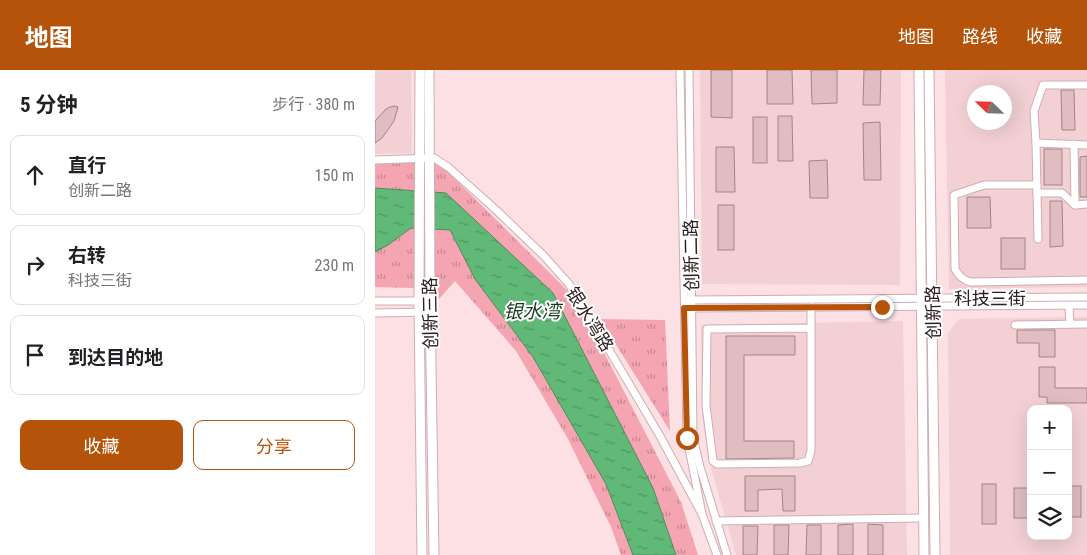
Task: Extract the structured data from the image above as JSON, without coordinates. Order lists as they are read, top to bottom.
{
  "streets": {
    "main road": ["创新路", "创新三路"],
    "street": ["创新二路", "科技三街", "银水湾路"]
  },
  "crossings": [
    ["创新二路", "科技三街"],
    ["创新二路", "银水湾路"],
    ["科技三街", "创新路"],
    ["创新三路", "银水湾路"]
  ],
  "water": ["银水湾"],
  "north": "top left",
  "page": {
    "header": "地图",
    "nav": ["地图", "路线", "收藏"],
    "heading": ["5 分钟", "步行 · 380 m"],
    "list": [
      ["直行", "创新二路", "150 m"],
      ["右转", "科技三街", "230 m"],
      "到达目的地"
    ],
    "buttons": ["收藏", "分享"],
    "map_buttons": ["+", "−"]
  }
}
